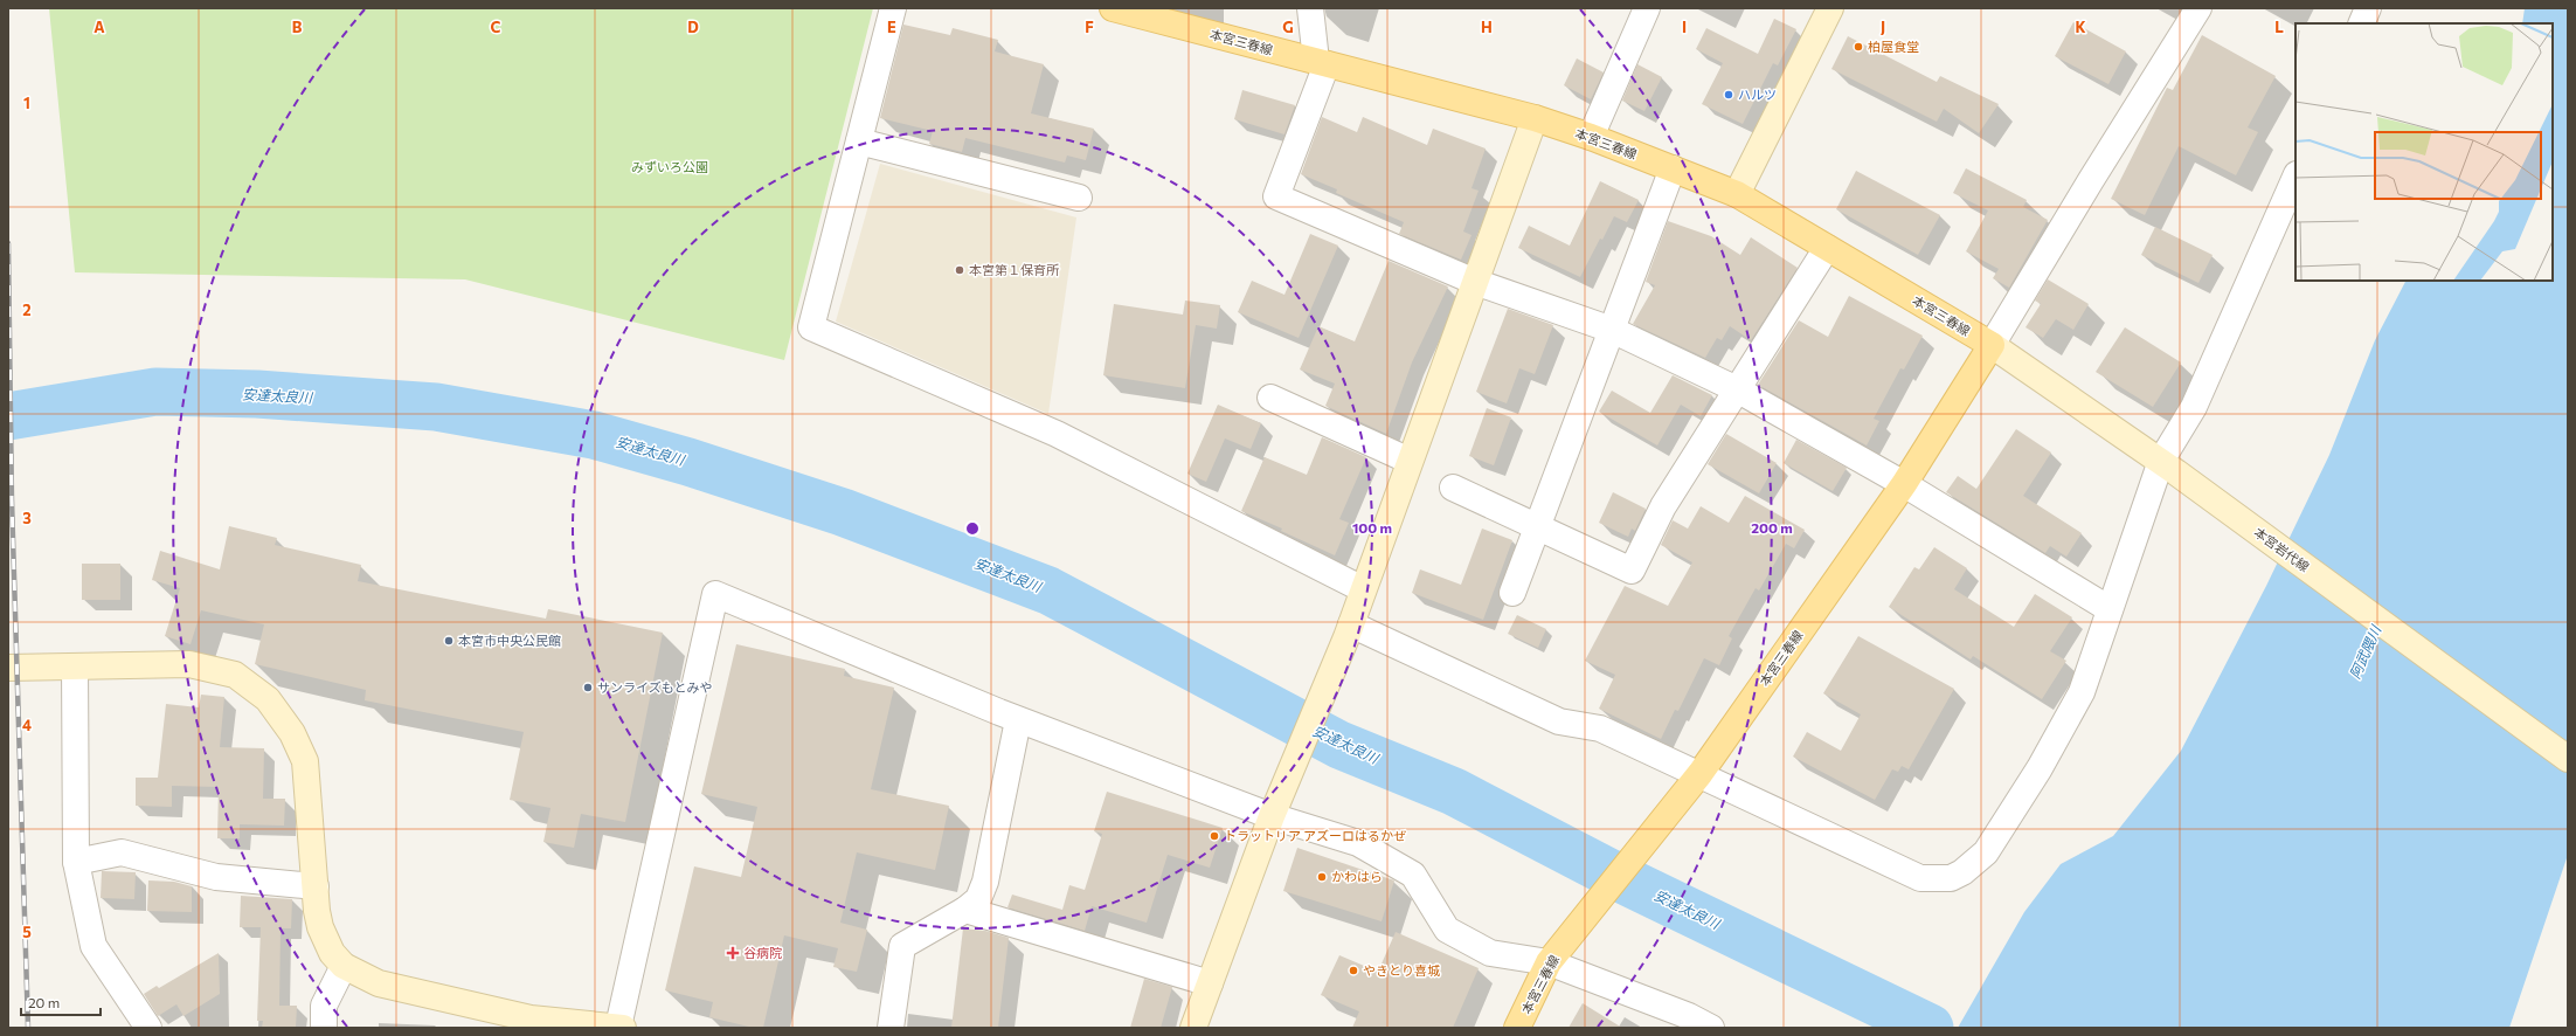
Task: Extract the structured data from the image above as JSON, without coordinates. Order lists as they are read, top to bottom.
{
  "streets": {
    "main road": ["本宮三春線"],
    "street": ["本宮岩代線"]
  },
  "crossings": [
    ["本宮三春線", "本宮岩代線"]
  ],
  "water": ["安達太良川", "阿武隈川"],
  "parks": ["みずいろ公園"],
  "places": {
    "other": [
      "柏屋食堂",
      "ハルツ",
      "本宮第１保育所",
      "本宮市中央公民館",
      "サンライズもとみや",
      "トラットリア アズーロはるかぜ",
      "かわはら",
      "やきとり喜城"
    ],
    "health": ["谷病院"]
  },
  "scale_bar": "20 m",
  "grid": {
    "columns": [
      "A",
      "B",
      "C",
      "D",
      "E",
      "F",
      "G",
      "H",
      "I",
      "J",
      "K",
      "L"
    ],
    "rows": [
      "1",
      "2",
      "3",
      "4",
      "5"
    ]
  },
  "rings": ["100 m", "200 m"]
}
